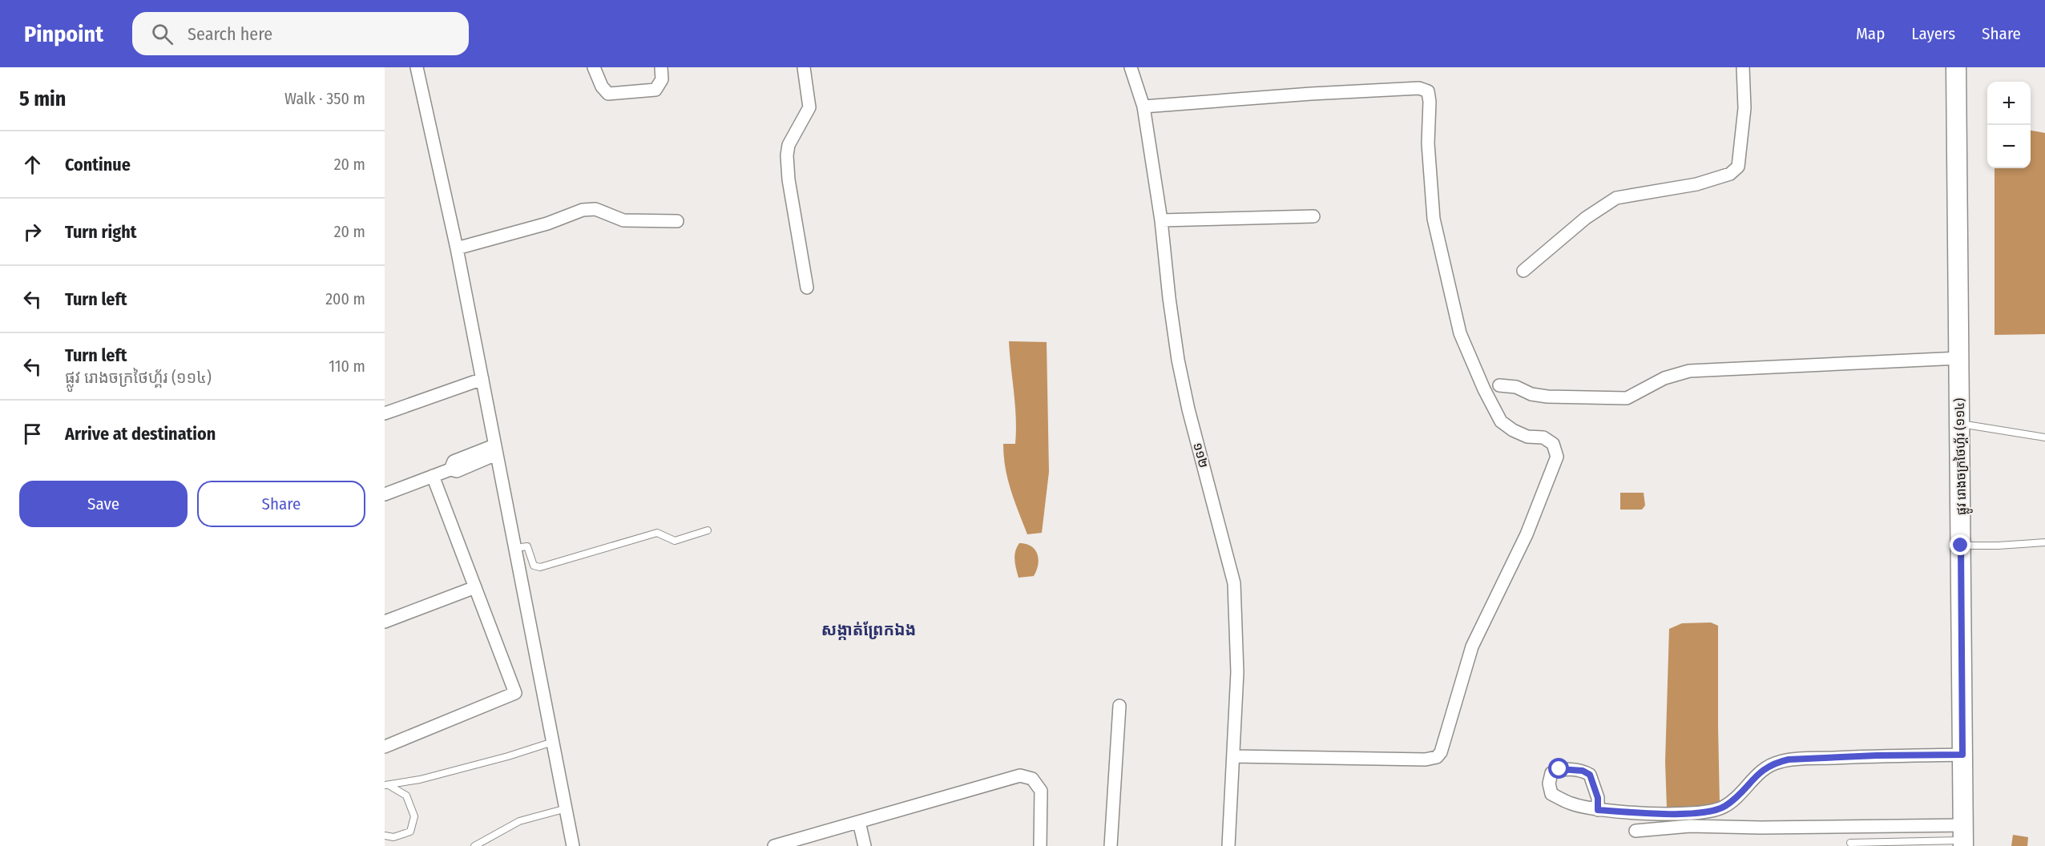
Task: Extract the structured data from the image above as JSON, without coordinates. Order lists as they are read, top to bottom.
{
  "streets": {
    "main road": ["ផ្លូវ រោងចក្រថៃហ្គ័រ (១១៤)"],
    "street": ["១១២"]
  },
  "districts": ["សង្កាត់ព្រែកឯង"],
  "page": {
    "header": "Pinpoint",
    "search": "Search here",
    "nav": ["Map", "Layers", "Share"],
    "heading": ["5 min", "Walk · 350 m"],
    "map_buttons": ["+", "−"],
    "list": [
      ["Continue", "20 m"],
      ["Turn right", "20 m"],
      ["Turn left", "200 m"],
      ["Turn left", "ផ្លូវ រោងចក្រថៃហ្គ័រ (១១៤)", "110 m"],
      "Arrive at destination"
    ],
    "buttons": ["Save", "Share"]
  }
}
